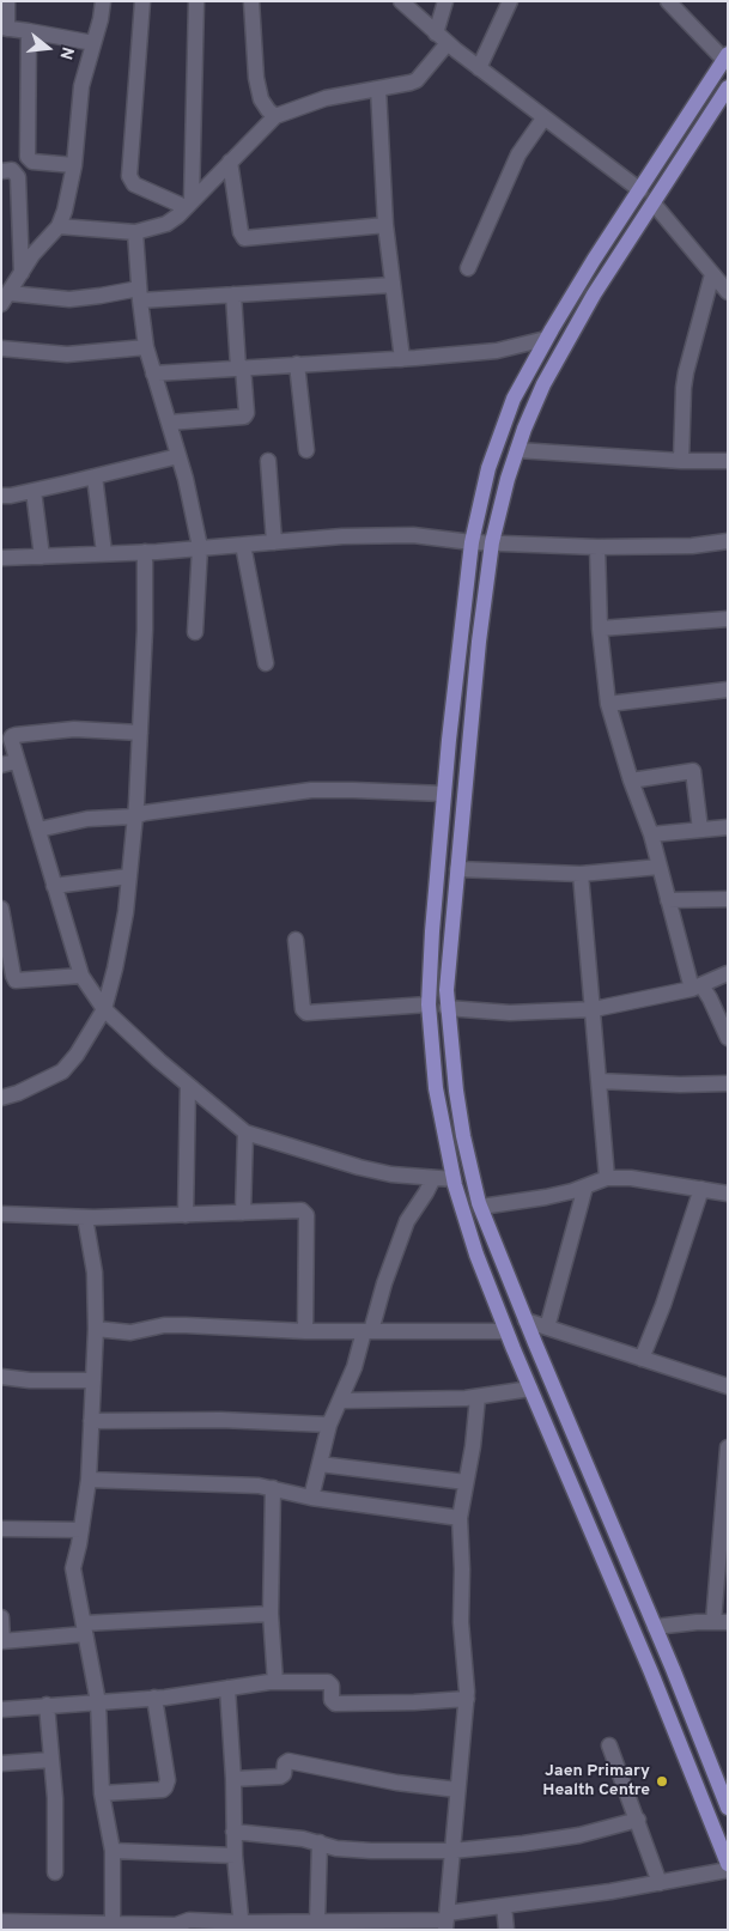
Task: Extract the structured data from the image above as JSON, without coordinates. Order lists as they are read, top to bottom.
{
  "places": ["Jaen Primary Health Centre"],
  "north": "right"
}
